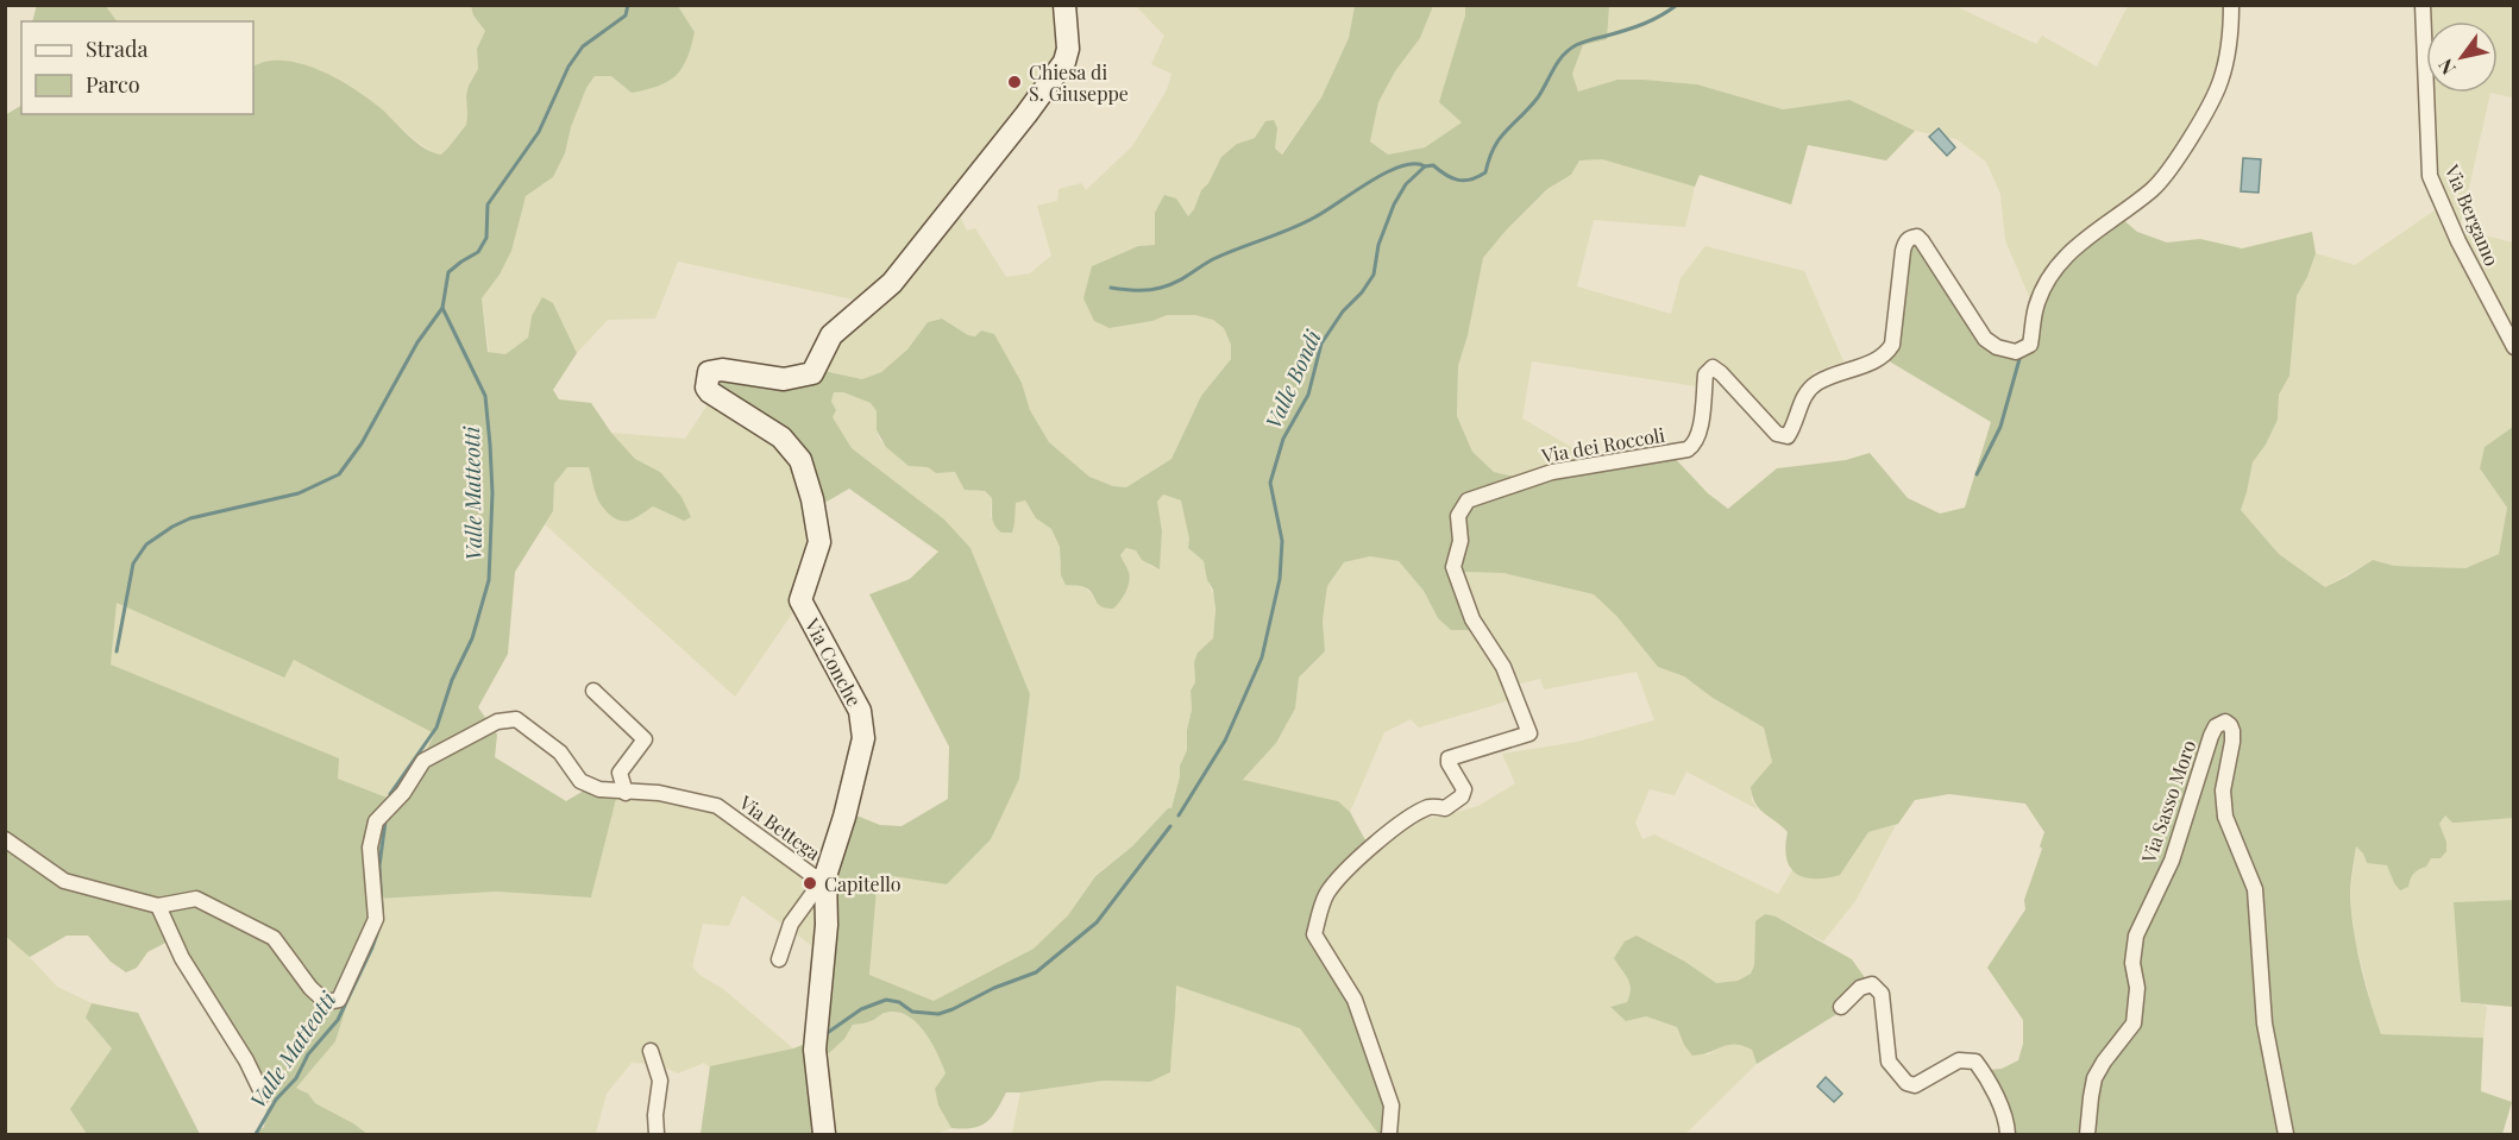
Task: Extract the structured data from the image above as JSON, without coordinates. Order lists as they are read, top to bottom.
{
  "streets": {
    "street": [
      "Via Bergamo",
      "Via dei Roccoli",
      "Via Conche",
      "Via Sasso Moro",
      "Via Bettega"
    ]
  },
  "crossings": [
    ["Via Conche", "Via Bettega"]
  ],
  "water": ["Valle Bondi", "Valle Matteotti"],
  "places": ["Chiesa di S. Giuseppe", "Capitello"],
  "legend": ["Strada", "Parco"],
  "north": "bottom left"
}
